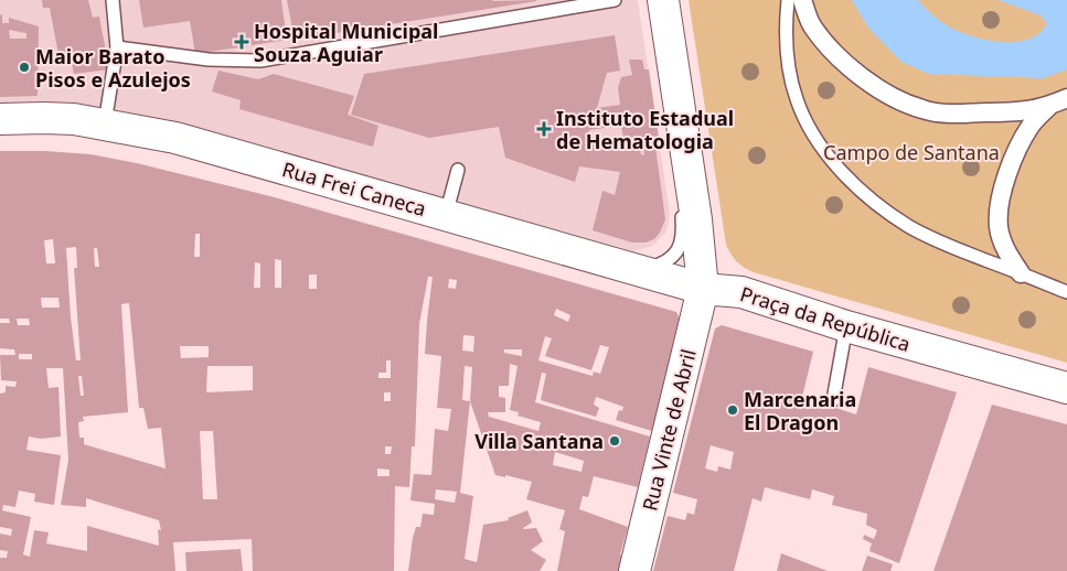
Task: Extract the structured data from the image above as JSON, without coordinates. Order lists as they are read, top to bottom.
{
  "streets": {
    "main road": ["Rua Frei Caneca", "Praça da República", "Rua Vinte de Abril"]
  },
  "crossings": [
    ["Rua Frei Caneca", "Praça da República"],
    ["Rua Frei Caneca", "Rua Vinte de Abril"],
    ["Praça da República", "Rua Vinte de Abril"]
  ],
  "parks": ["Campo de Santana"],
  "places": {
    "health": ["Hospital Municipal Souza Aguiar", "Instituto Estadual de Hematologia"],
    "other": ["Maior Barato Pisos e Azulejos", "Marcenaria El Dragon", "Villa Santana"]
  }
}
